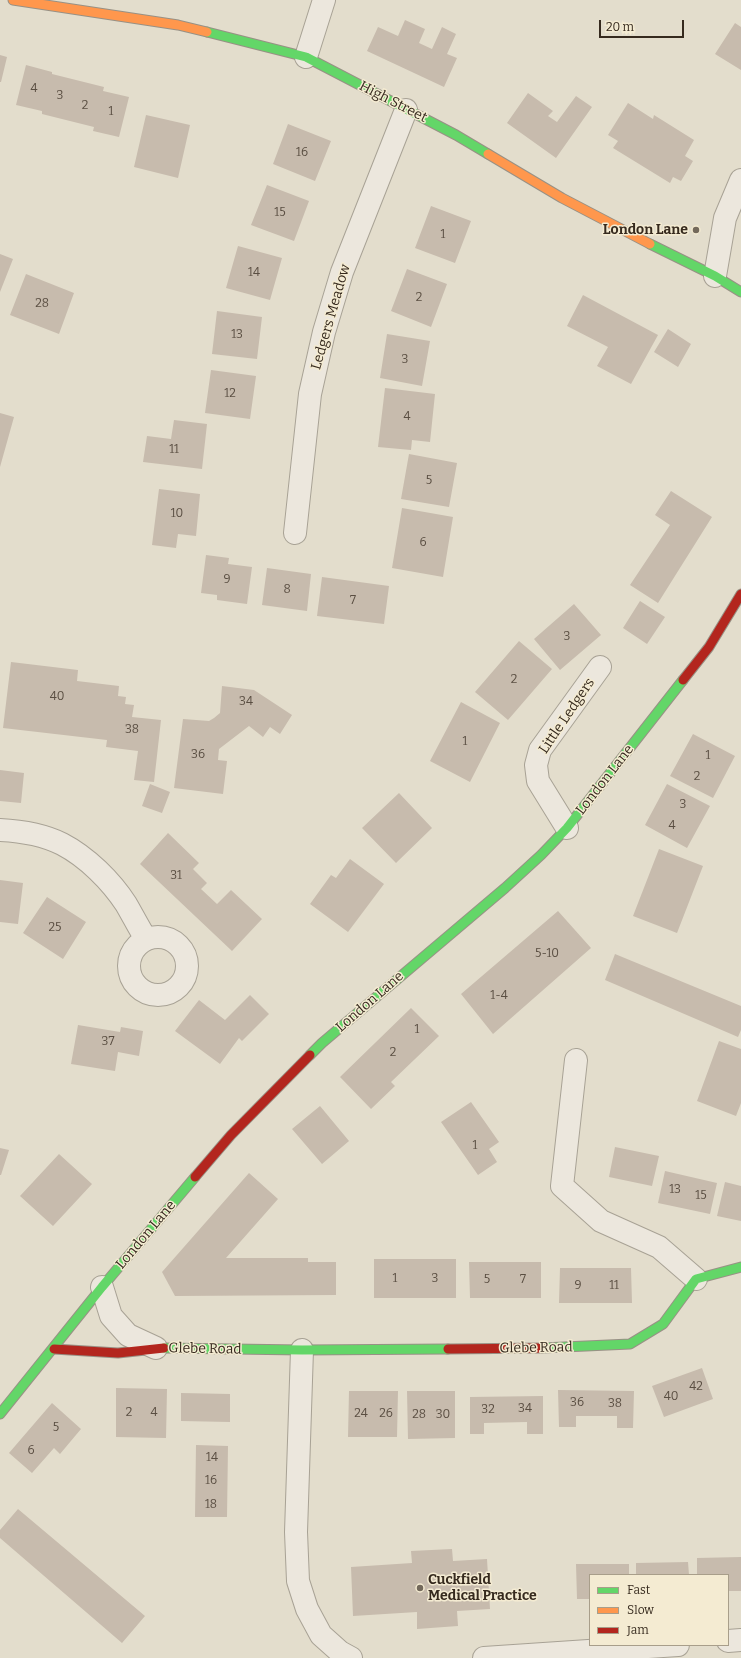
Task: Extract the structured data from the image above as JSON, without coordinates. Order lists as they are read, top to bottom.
{
  "streets": {
    "main road": ["High Street", "London Lane", "Glebe Road"],
    "street": ["Ledgers Meadow", "Little Ledgers"]
  },
  "crossings": [
    ["High Street", "Ledgers Meadow"],
    ["Little Ledgers", "London Lane"],
    ["London Lane", "Glebe Road"]
  ],
  "places": ["London Lane", "Cuckfield Medical Practice"],
  "house_numbers": [
    "4",
    "3",
    "2",
    "1",
    "16",
    "15",
    "1",
    "14",
    "2",
    "28",
    "13",
    "3",
    "12",
    "4",
    "11",
    "5",
    "10",
    "6",
    "9",
    "8",
    "7",
    "3",
    "2",
    "40",
    "34",
    "38",
    "1",
    "36",
    "1",
    "2",
    "3",
    "4",
    "31",
    "25",
    "5-10",
    "1-4",
    "1",
    "37",
    "2",
    "1",
    "13",
    "15",
    "1",
    "3",
    "5",
    "7",
    "9",
    "11",
    "42",
    "40",
    "36",
    "38",
    "34",
    "32",
    "2",
    "4",
    "24",
    "26",
    "28",
    "30",
    "5",
    "6",
    "14",
    "16",
    "18"
  ],
  "legend": ["Fast", "Slow", "Jam"],
  "scale_bar": "20 m"
}
